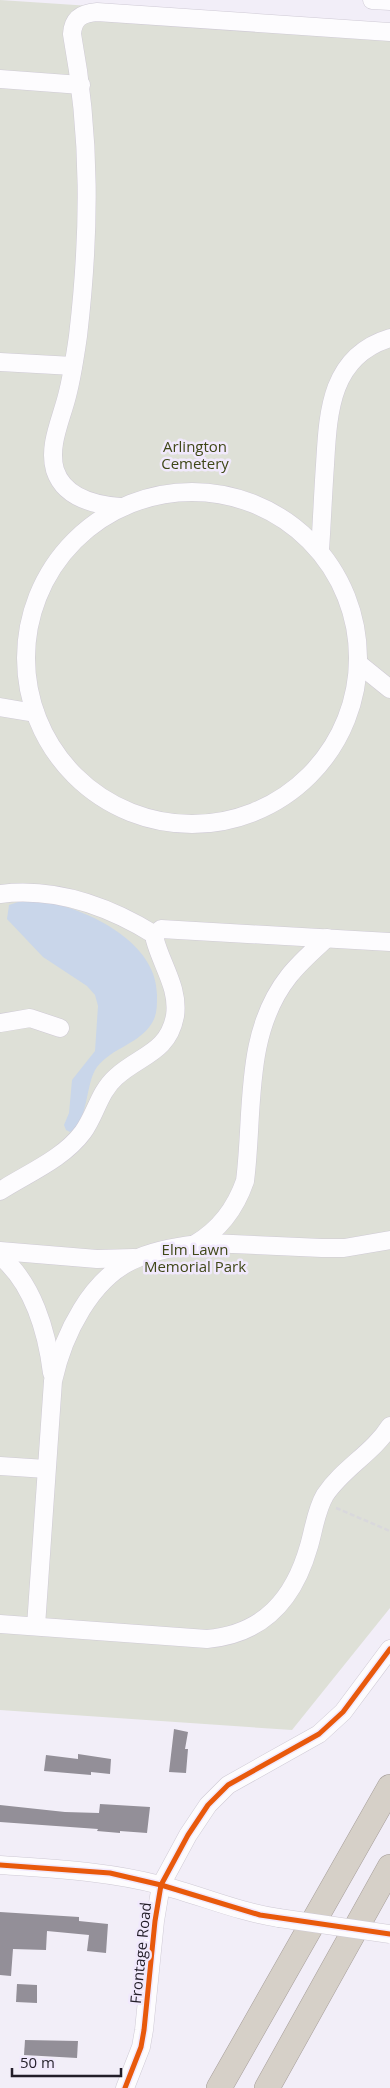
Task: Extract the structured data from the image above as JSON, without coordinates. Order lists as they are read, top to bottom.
{
  "streets": {
    "street": ["Frontage Road"]
  },
  "parks": ["Arlington Cemetery", "Elm Lawn Memorial Park"],
  "scale_bar": "50 m"
}
